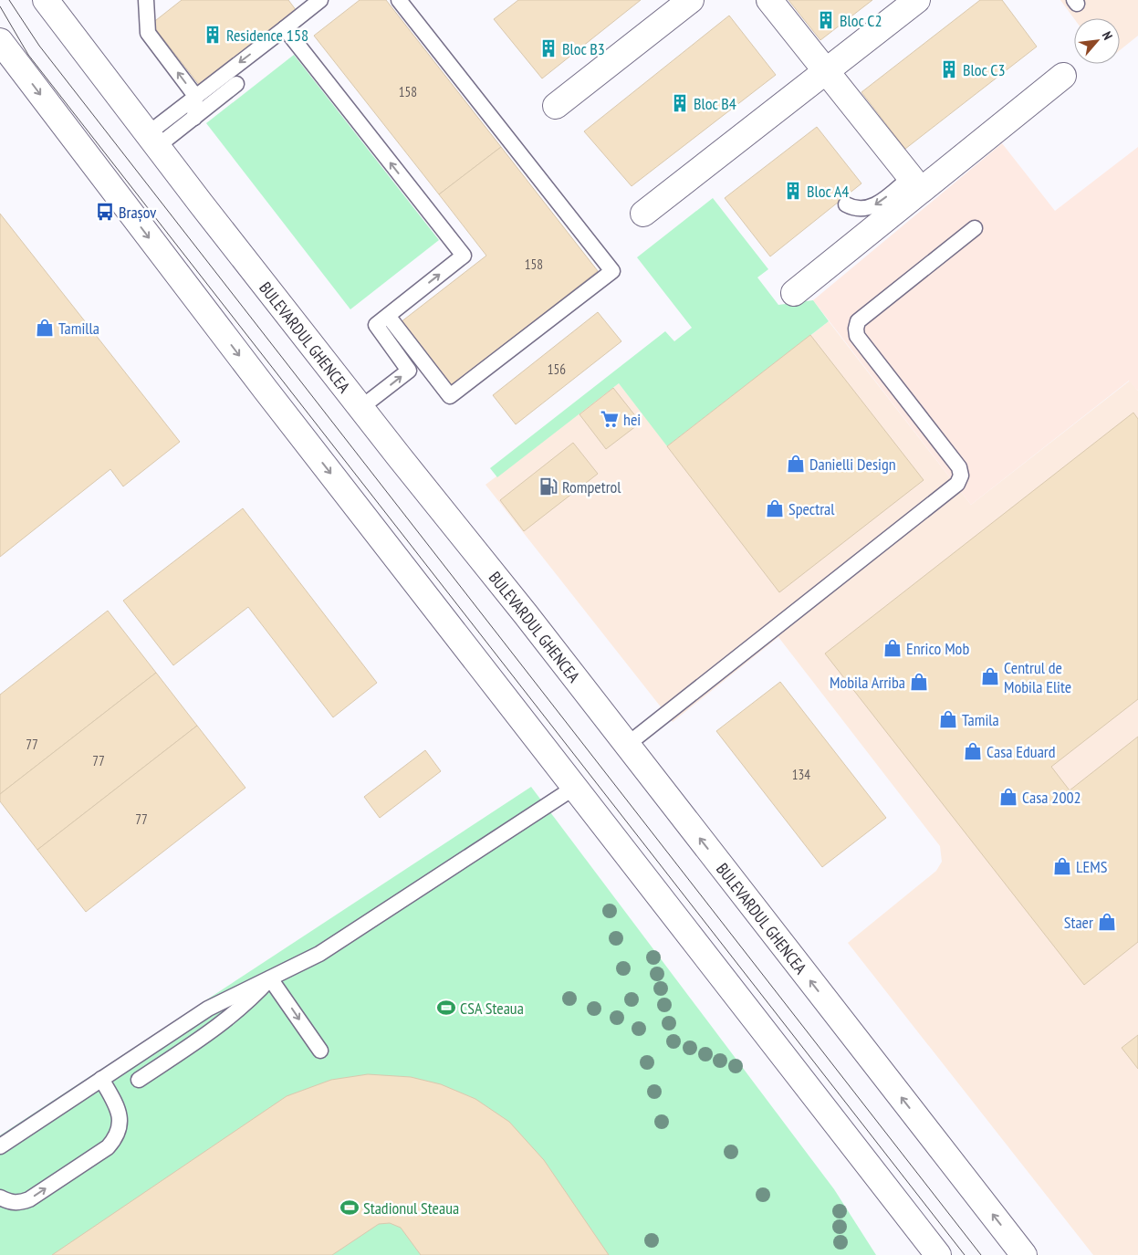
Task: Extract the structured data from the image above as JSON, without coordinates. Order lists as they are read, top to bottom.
{
  "streets": {
    "main road": ["BULEVARDUL GHENCEA"]
  },
  "places": {
    "building": [
      "Bloc C2",
      "Residence 158",
      "Bloc B3",
      "Bloc C3",
      "Bloc B4",
      "Bloc A4"
    ],
    "bus stop": ["Brașov"],
    "shop": [
      "Tamilla",
      "Danielli Design",
      "Spectral",
      "Enrico Mob",
      "Centrul de Mobila Elite",
      "Mobila Arriba",
      "Tamila",
      "Casa Eduard",
      "Casa 2002",
      "LEMS",
      "Staer"
    ],
    "supermarket": ["hei"],
    "fuel station": ["Rompetrol"],
    "sports": ["CSA Steaua", "Stadionul Steaua"]
  },
  "house_numbers": [
    "158",
    "158",
    "156",
    "77",
    "77",
    "134",
    "77"
  ],
  "north": "top right"
}
